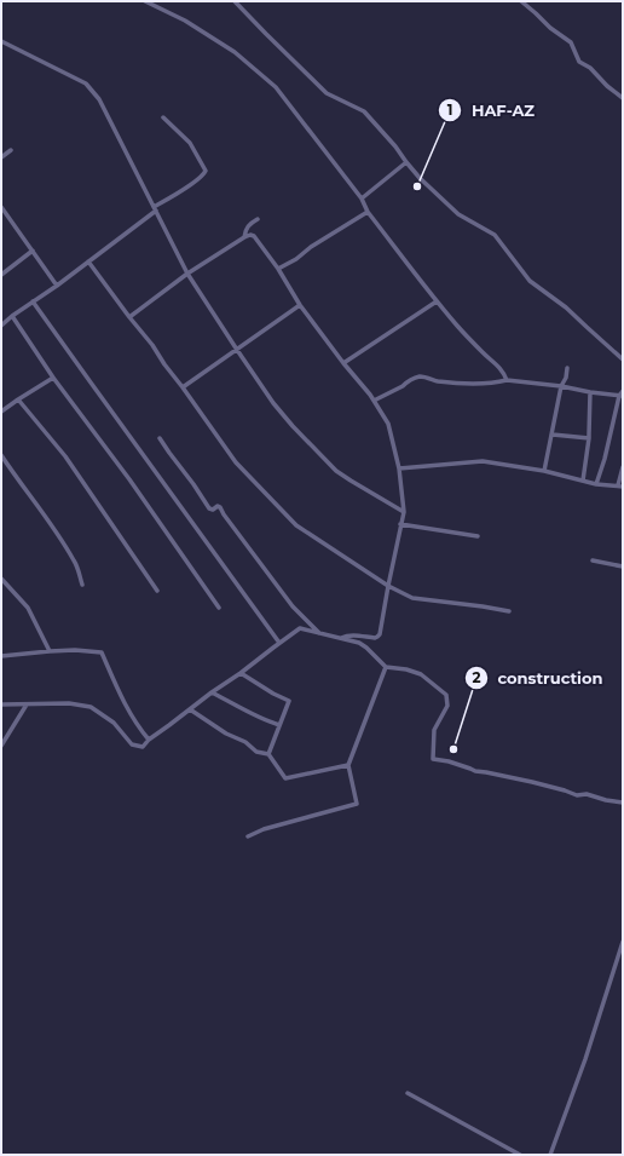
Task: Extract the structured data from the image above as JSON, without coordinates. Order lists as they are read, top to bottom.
{
  "places": ["HAF-AZ", "construction"]
}
